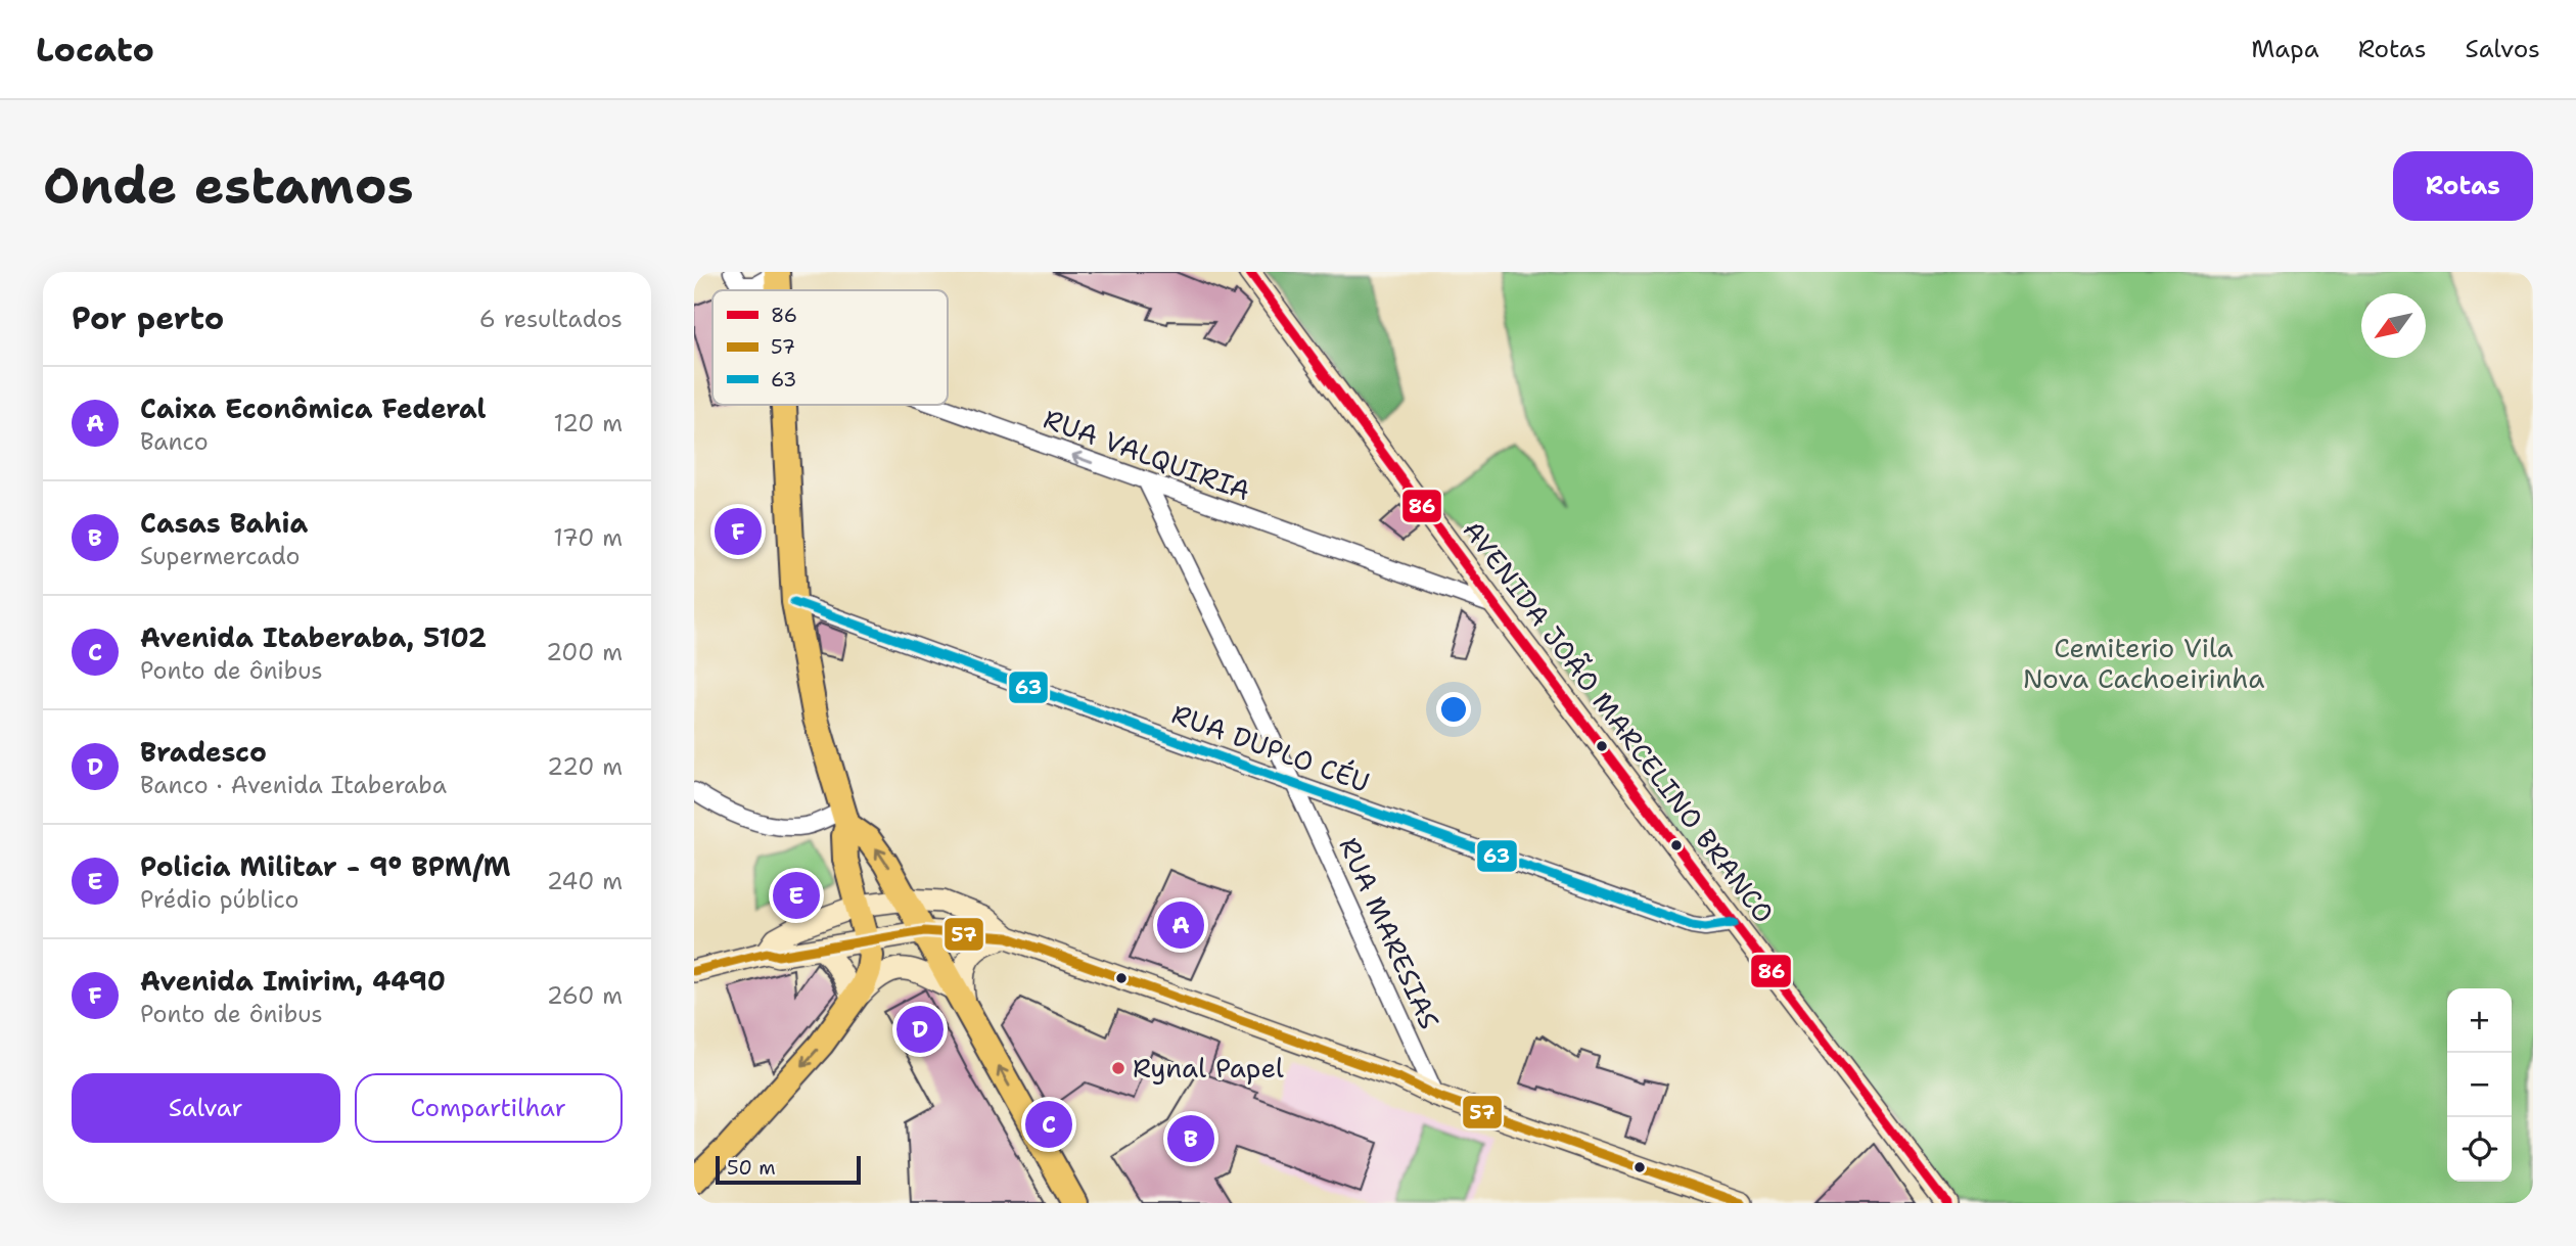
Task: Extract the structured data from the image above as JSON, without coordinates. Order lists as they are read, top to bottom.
{
  "streets": {
    "main road": ["AVENIDA JOÃO MARCELINO BRANCO"],
    "street": ["RUA VALQUIRIA", "RUA DUPLO CÉU", "RUA MARESIAS"]
  },
  "crossings": [
    ["RUA VALQUIRIA", "AVENIDA JOÃO MARCELINO BRANCO"],
    ["RUA VALQUIRIA", "RUA MARESIAS"],
    ["AVENIDA JOÃO MARCELINO BRANCO", "RUA DUPLO CÉU"],
    ["RUA DUPLO CÉU", "RUA MARESIAS"]
  ],
  "one_way": ["RUA VALQUIRIA"],
  "parks": ["Cemiterio Vila Nova Cachoeirinha"],
  "places": ["Rynal Papel"],
  "lines": ["transit line 86", "transit line 63", "transit line 57"],
  "legend": ["86", "57", "63"],
  "scale_bar": "50 m",
  "north": "bottom left",
  "page": {
    "header": "Locato",
    "nav": ["Mapa", "Rotas", "Salvos"],
    "buttons": [
      "Rotas",
      ["Salvar", "Compartilhar"]
    ],
    "title": "Onde estamos",
    "heading": ["Por perto", "6 resultados"],
    "list": [
      {
        "mark": "A",
        "name": "Caixa Econômica Federal",
        "note": "Banco",
        "value": "120 m"
      },
      {
        "mark": "B",
        "name": "Casas Bahia",
        "note": "Supermercado",
        "value": "170 m"
      },
      {
        "mark": "C",
        "name": "Avenida Itaberaba, 5102",
        "note": "Ponto de ônibus",
        "value": "200 m"
      },
      {
        "mark": "D",
        "name": "Bradesco",
        "note": "Banco · Avenida Itaberaba",
        "value": "220 m"
      },
      {
        "mark": "E",
        "name": "Policia Militar - 9º BPM/M",
        "note": "Prédio público",
        "value": "240 m"
      },
      {
        "mark": "F",
        "name": "Avenida Imirim, 4490",
        "note": "Ponto de ônibus",
        "value": "260 m"
      }
    ],
    "pins": [
      "F",
      "E",
      "A",
      "D",
      "C",
      "B"
    ],
    "map_buttons": ["+", "−"],
    "scale": "50 m"
  }
}
